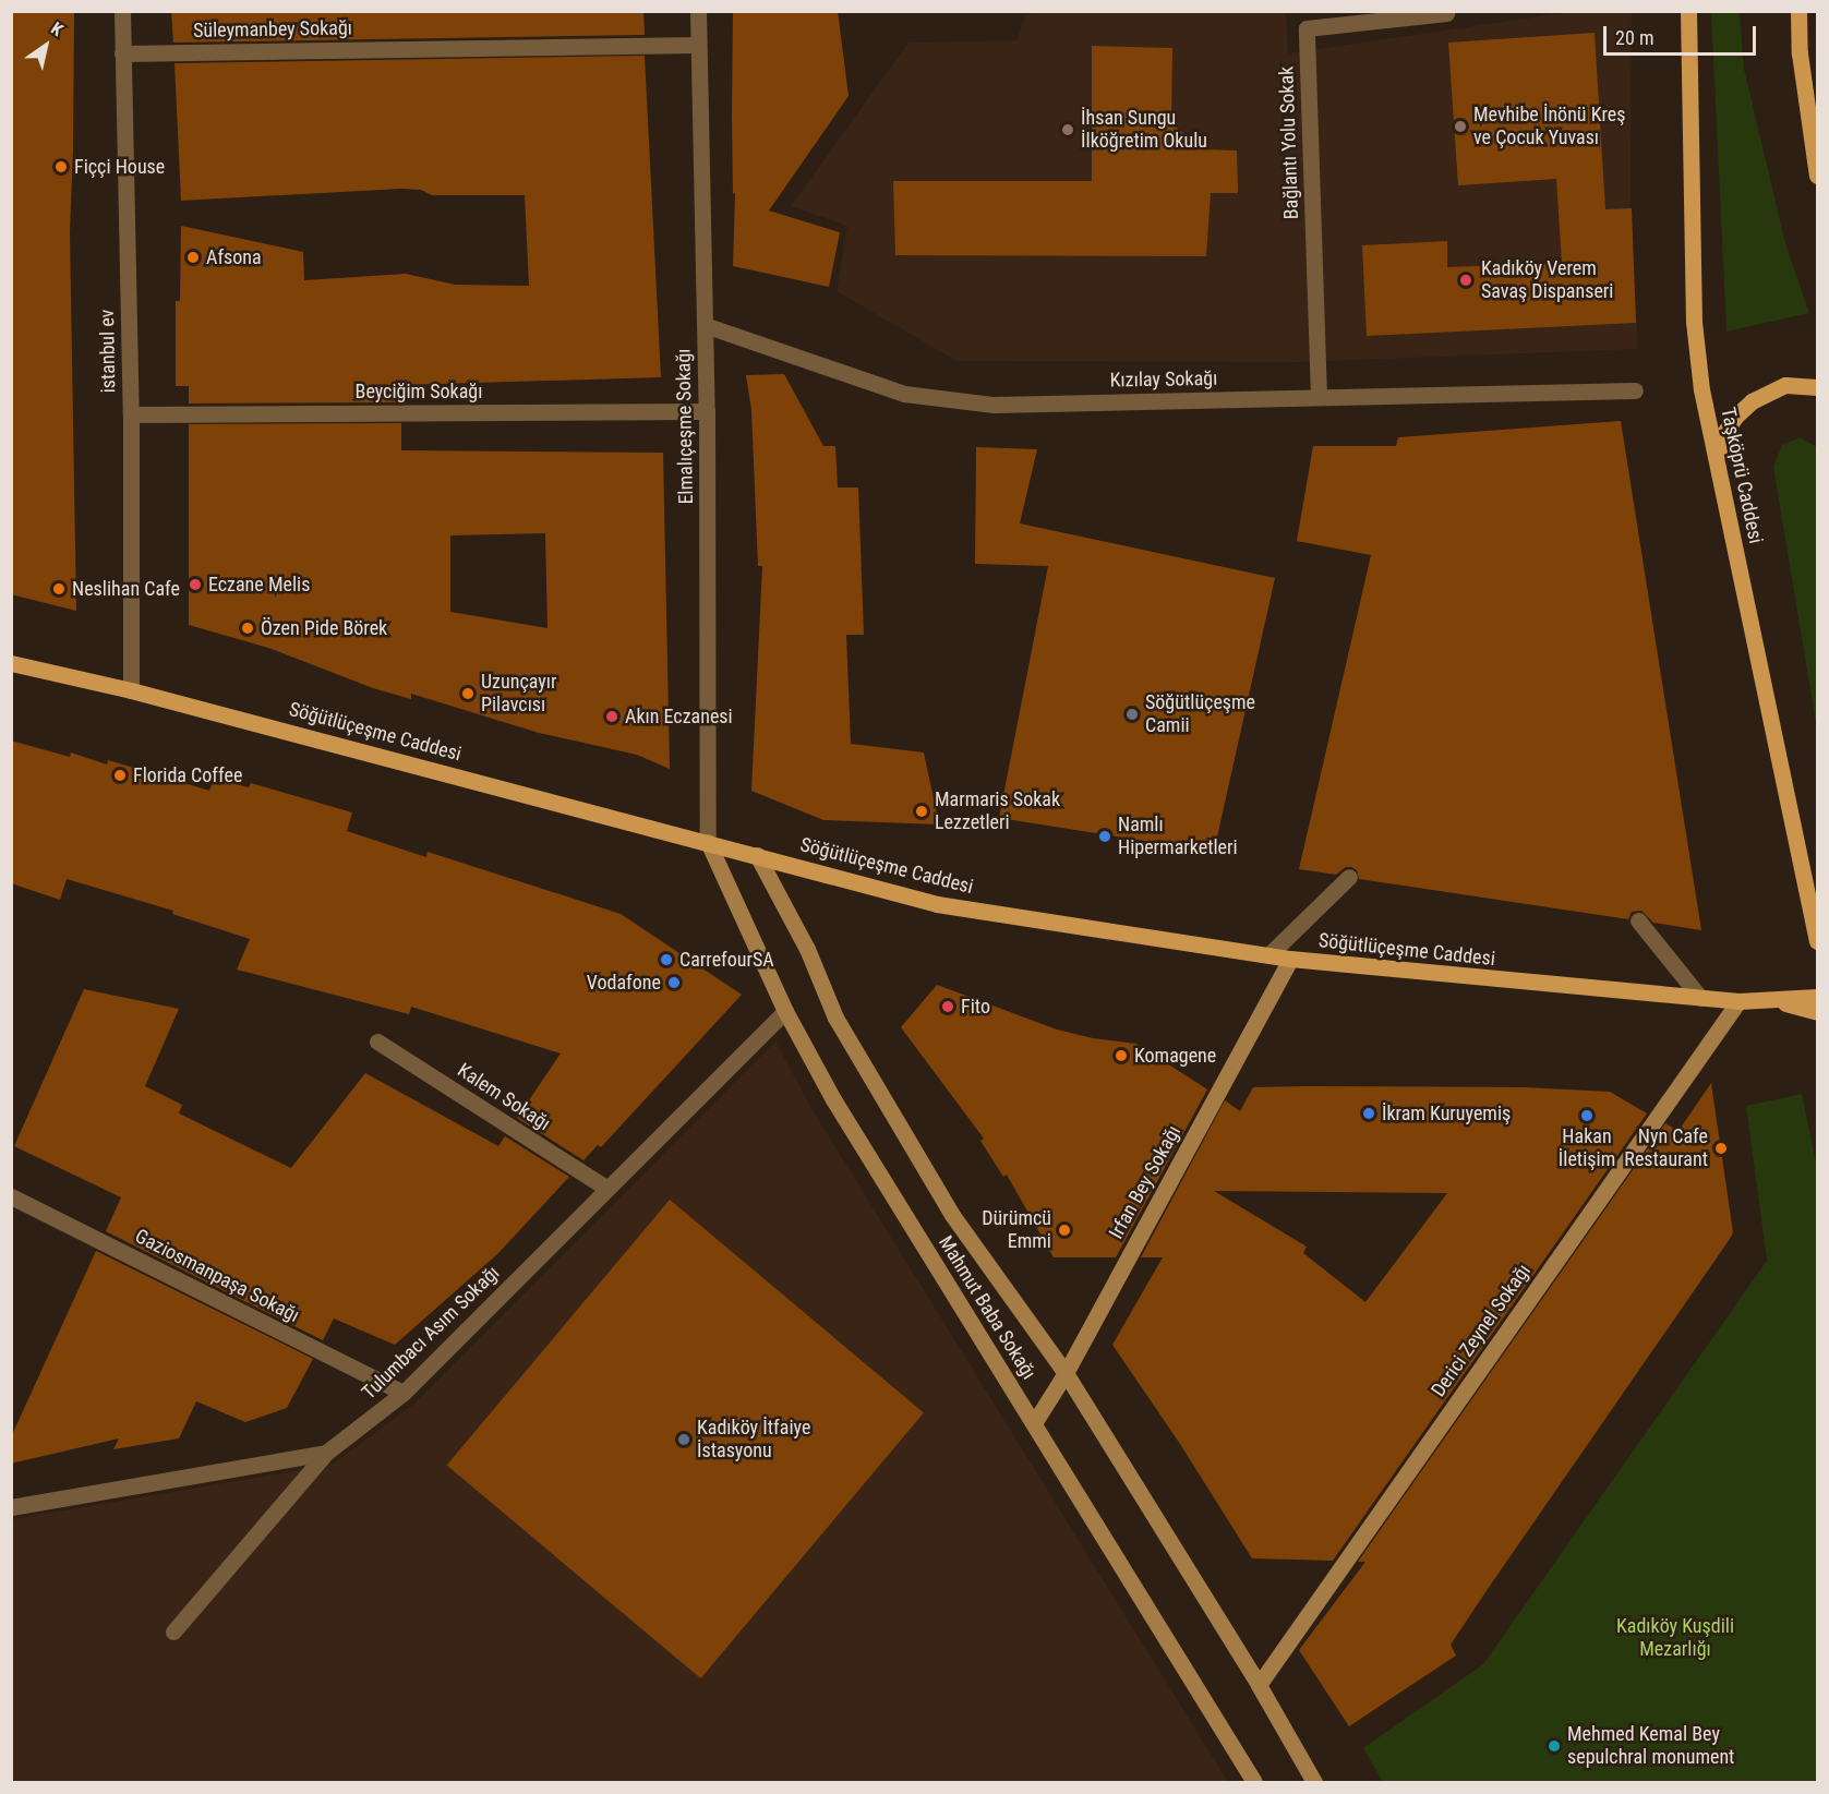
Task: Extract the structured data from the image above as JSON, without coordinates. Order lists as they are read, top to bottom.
{
  "streets": {
    "main road": ["Taşköprü Caddesi", "Söğütlüçeşme Caddesi"],
    "street": [
      "Süleymanbey Sokağı",
      "Bağlantı Yolu Sokak",
      "istanbul ev",
      "Kızılay Sokağı",
      "Beyciğim Sokağı",
      "Elmalıçeşme Sokağı",
      "Kalem Sokağı",
      "Irfan Bey Sokağı",
      "Gaziosmanpaşa Sokağı",
      "Mahmut Baba Sokağı",
      "Derici Zeynel Sokağı",
      "Tulumbacı Asım Sokağı"
    ]
  },
  "crossings": [
    ["Süleymanbey Sokağı", "istanbul ev"],
    ["Süleymanbey Sokağı", "Elmalıçeşme Sokağı"],
    ["Bağlantı Yolu Sokak", "Kızılay Sokağı"],
    ["istanbul ev", "Beyciğim Sokağı"],
    ["istanbul ev", "Söğütlüçeşme Caddesi"],
    ["Kızılay Sokağı", "Elmalıçeşme Sokağı"],
    ["Beyciğim Sokağı", "Elmalıçeşme Sokağı"],
    ["Elmalıçeşme Sokağı", "Söğütlüçeşme Caddesi"],
    ["Elmalıçeşme Sokağı", "Mahmut Baba Sokağı"],
    ["Söğütlüçeşme Caddesi", "Irfan Bey Sokağı"],
    ["Söğütlüçeşme Caddesi", "Mahmut Baba Sokağı"],
    ["Söğütlüçeşme Caddesi", "Derici Zeynel Sokağı"],
    ["Kalem Sokağı", "Tulumbacı Asım Sokağı"],
    ["Irfan Bey Sokağı", "Mahmut Baba Sokağı"],
    ["Gaziosmanpaşa Sokağı", "Tulumbacı Asım Sokağı"],
    ["Mahmut Baba Sokağı", "Derici Zeynel Sokağı"],
    ["Mahmut Baba Sokağı", "Tulumbacı Asım Sokağı"]
  ],
  "parks": ["Kadıköy Kuşdili Mezarlığı"],
  "places": [
    "Mevhibe İnönü Kreş ve Çocuk Yuvası",
    "İhsan Sungu İlköğretim Okulu",
    "Fiççi House",
    "Afsona",
    "Kadıköy Verem Savaş Dispanseri",
    "Eczane Melis",
    "Neslihan Cafe",
    "Özen Pide Börek",
    "Uzunçayır Pilavcısı",
    "Söğütlüçeşme Camii",
    "Akın Eczanesi",
    "Florida Coffee",
    "Marmaris Sokak Lezzetleri",
    "Namlı Hipermarketleri",
    "CarrefourSA",
    "Vodafone",
    "Fito",
    "Komagene",
    "İkram Kuruyemiş",
    "Hakan İletişim",
    "Nyn Cafe Restaurant",
    "Dürümcü Emmi",
    "Kadıköy İtfaiye İstasyonu",
    "Mehmed Kemal Bey sepulchral monument"
  ],
  "scale_bar": "20 m",
  "north": "top right"
}
